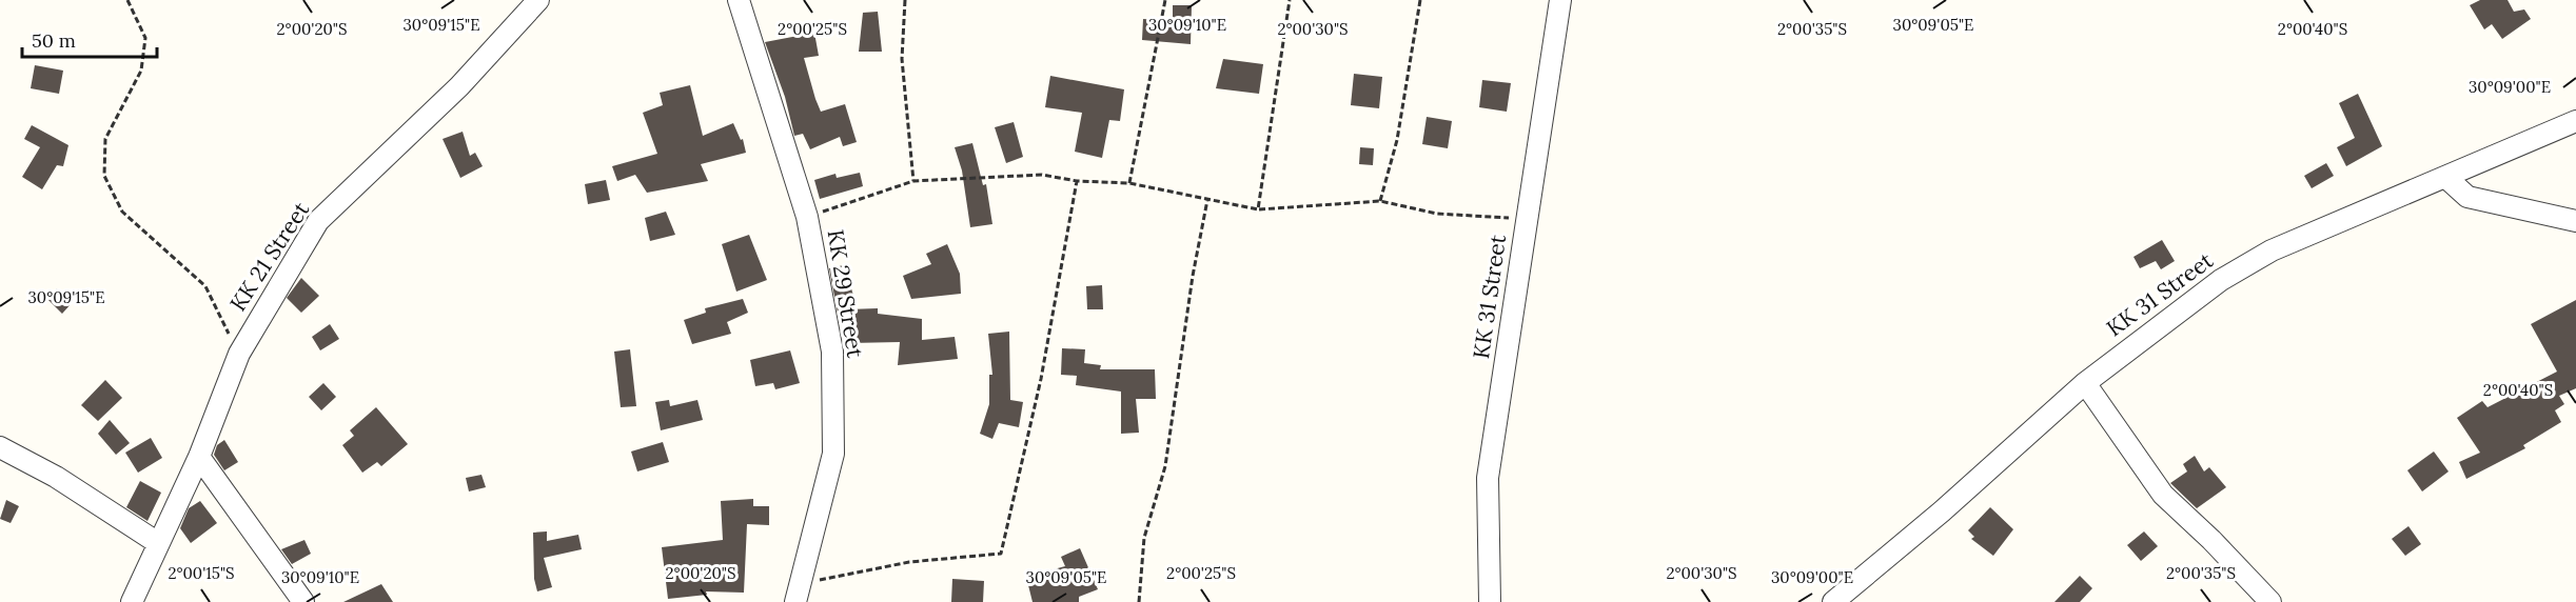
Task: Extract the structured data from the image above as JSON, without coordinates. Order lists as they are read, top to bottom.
{
  "streets": {
    "street": ["KK 21 Street", "KK 29 Street", "KK 31 Street"]
  },
  "scale_bar": "50 m",
  "coordinates": [
    "30°09'15\"E",
    "30°09'10\"E",
    "30°09'05\"E",
    "2°00'35\"S",
    "2°00'20\"S",
    "2°00'25\"S",
    "2°00'30\"S",
    "2°00'40\"S",
    "30°09'00\"E",
    "2°00'15\"S"
  ]
}
